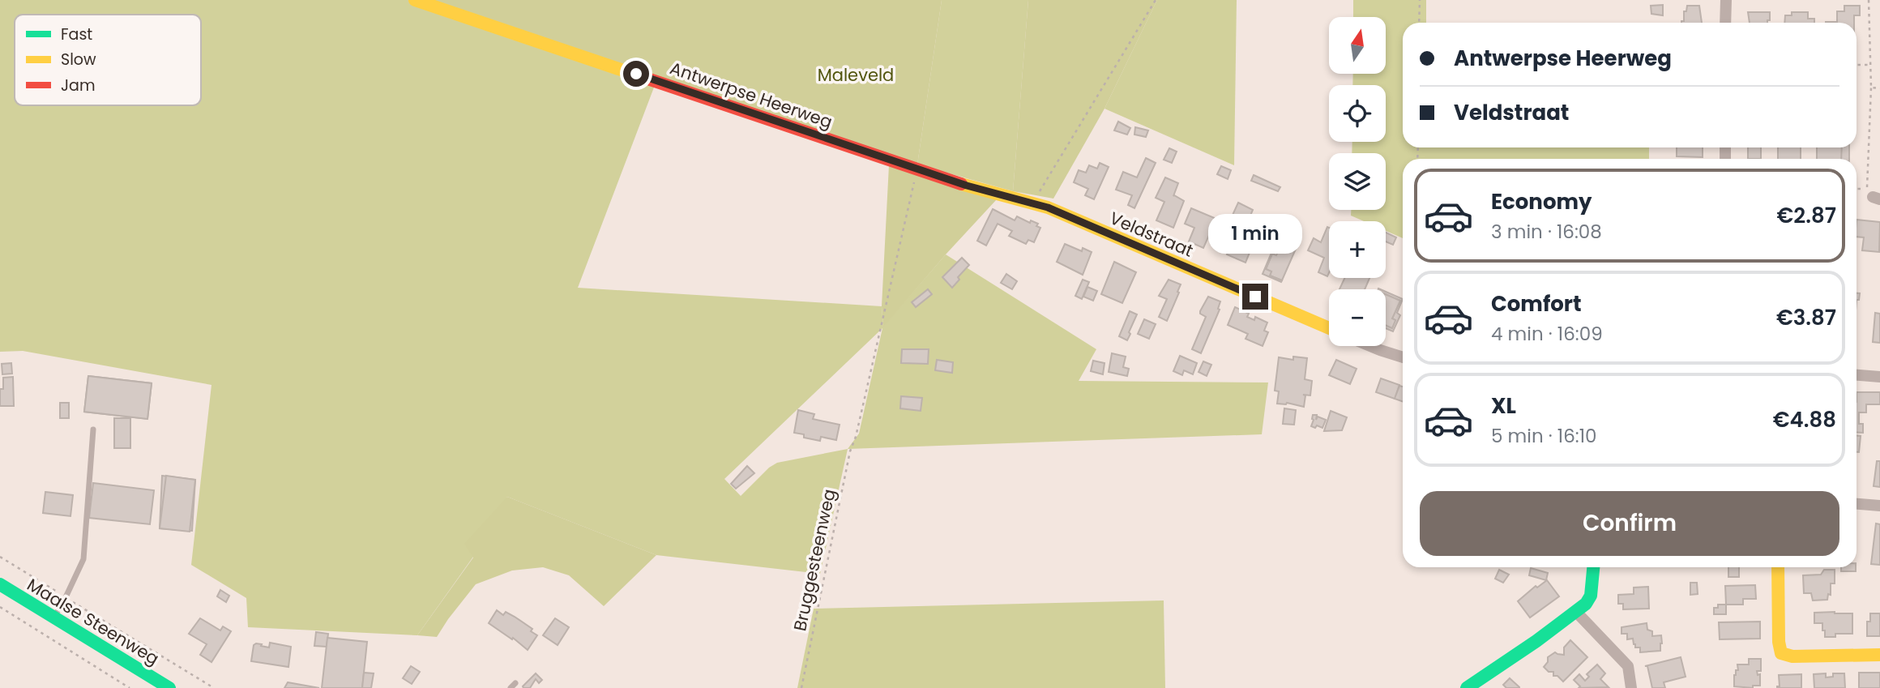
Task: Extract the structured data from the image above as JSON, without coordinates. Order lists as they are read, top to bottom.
{
  "streets": {
    "street": ["Antwerpse Heerweg", "Veldstraat", "Maalse Steenweg"],
    "path": ["Bruggesteenweg"]
  },
  "crossings": [
    ["Antwerpse Heerweg", "Veldstraat"],
    ["Antwerpse Heerweg", "Bruggesteenweg"]
  ],
  "parks": ["Maleveld"],
  "legend": ["Fast", "Slow", "Jam"],
  "north": "top",
  "page": {
    "map_buttons": ["+", "−"],
    "banner": ["Antwerpse Heerweg", "Veldstraat"],
    "list": [
      {
        "name": "Economy",
        "note": "3 min · 16:08",
        "value": "€2.87"
      },
      {
        "name": "Comfort",
        "note": "4 min · 16:09",
        "value": "€3.87"
      },
      {
        "name": "XL",
        "note": "5 min · 16:10",
        "value": "€4.88"
      }
    ],
    "bubble": "1 min",
    "buttons": "Confirm"
  }
}
